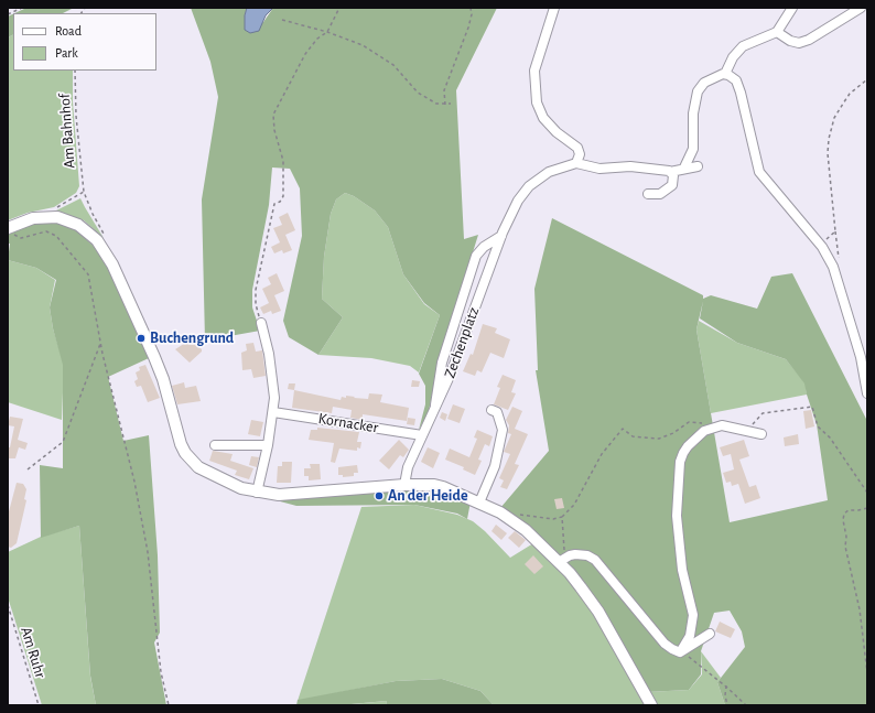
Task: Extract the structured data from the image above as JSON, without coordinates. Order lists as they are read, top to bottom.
{
  "streets": {
    "street": ["Zechenplatz", "Kornacker"],
    "path": ["Am Bahnhof", "Am Ruhr"]
  },
  "crossings": [
    ["Zechenplatz", "Kornacker"]
  ],
  "places": ["Buchengrund", "An der Heide"],
  "legend": ["Road", "Park"]
}
